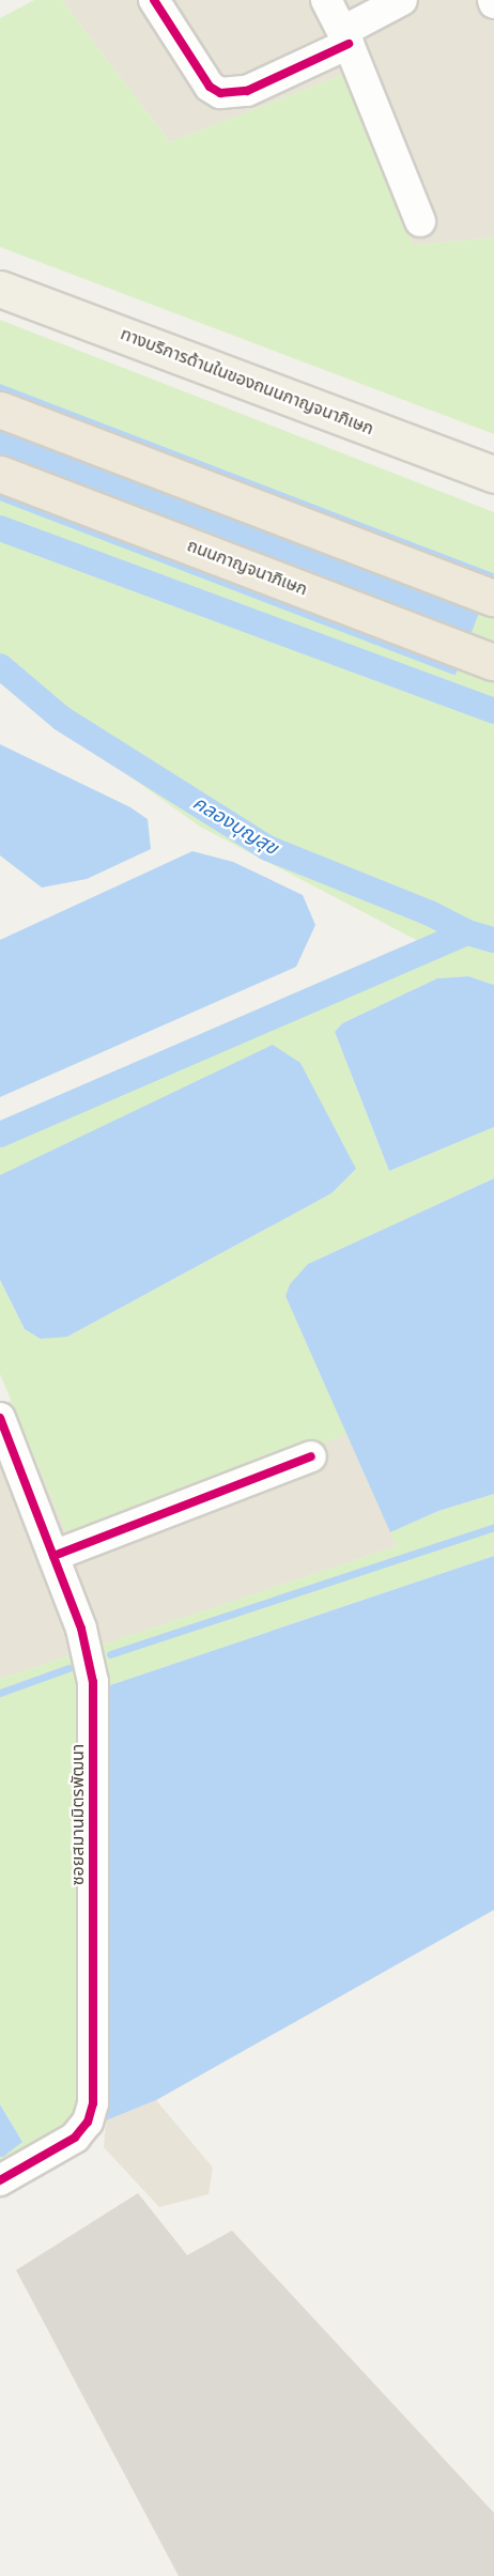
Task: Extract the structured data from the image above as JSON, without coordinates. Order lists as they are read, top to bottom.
{
  "streets": {
    "highway": ["ถนนกาญจนาภิเษก"],
    "main road": ["ทางบริการด้านในของถนนกาญจนาภิเษก"],
    "street": ["ซอยสมานมิตรพัฒนา"]
  },
  "water": ["คลองบุญสุข"]
}
